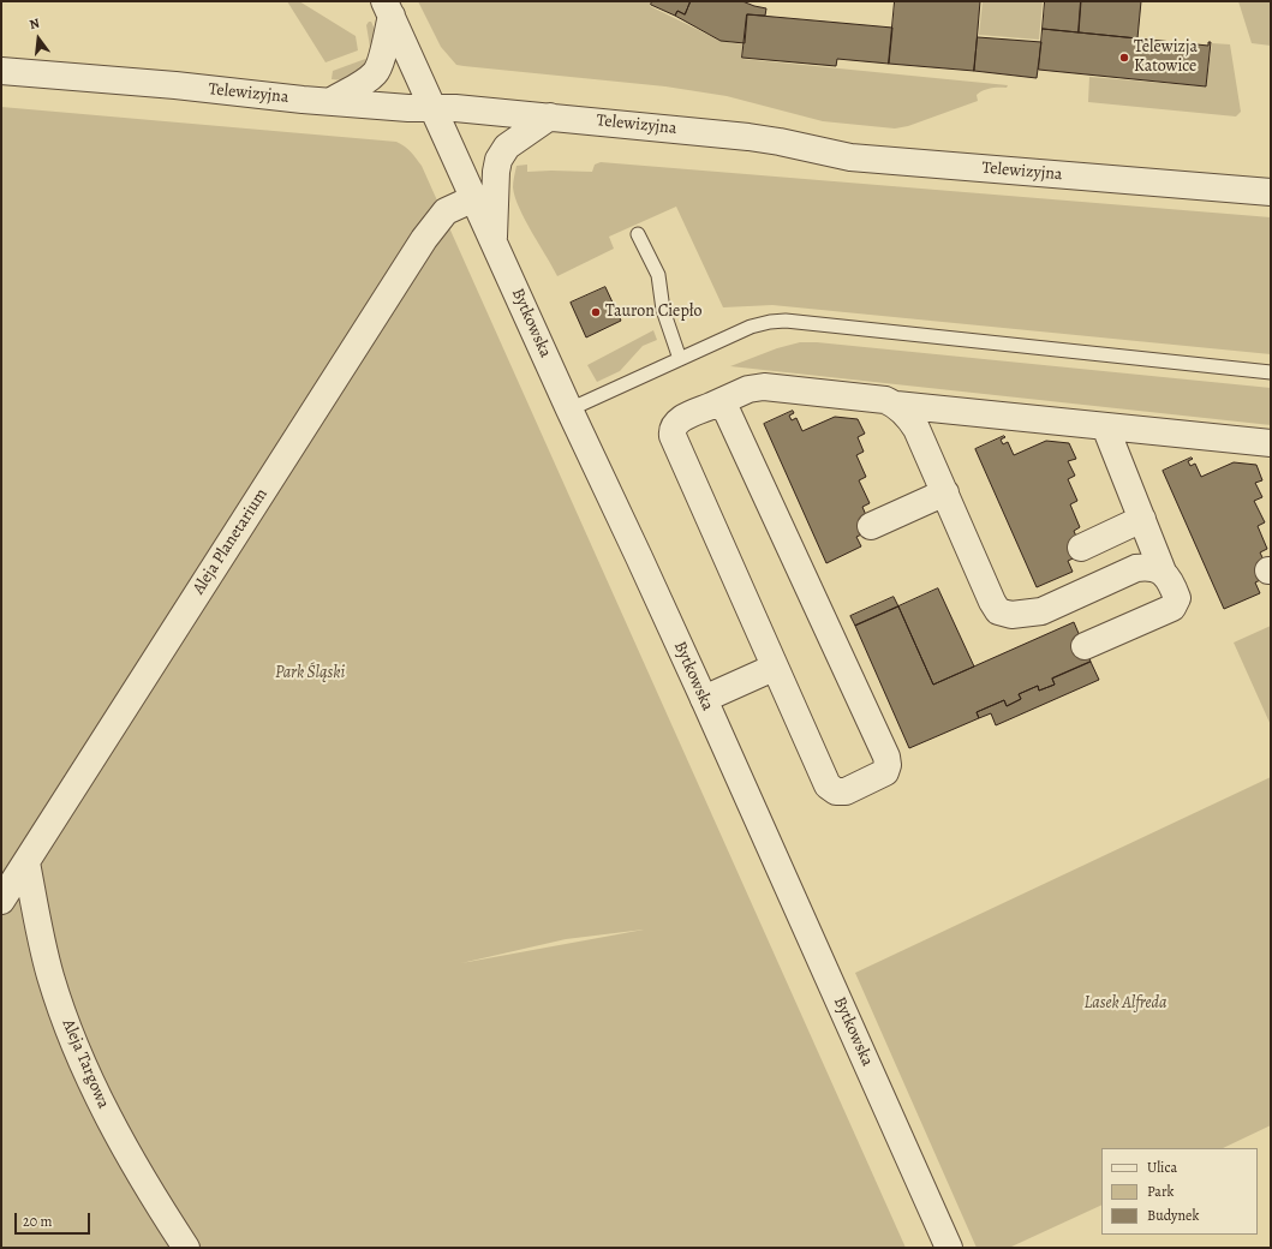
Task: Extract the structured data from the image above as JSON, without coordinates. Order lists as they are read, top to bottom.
{
  "streets": {
    "street": [
      "Telewizyjna",
      "Bytkowska",
      "Aleja Planetarium",
      "Aleja Targowa"
    ]
  },
  "crossings": [
    ["Telewizyjna", "Bytkowska"],
    ["Bytkowska", "Aleja Planetarium"],
    ["Aleja Planetarium", "Aleja Targowa"]
  ],
  "parks": ["Park Śląski", "Lasek Alfreda"],
  "places": ["Telewizja Katowice", "Tauron Ciepło"],
  "legend": ["Ulica", "Park", "Budynek"],
  "scale_bar": "20 m",
  "north": "top"
}
